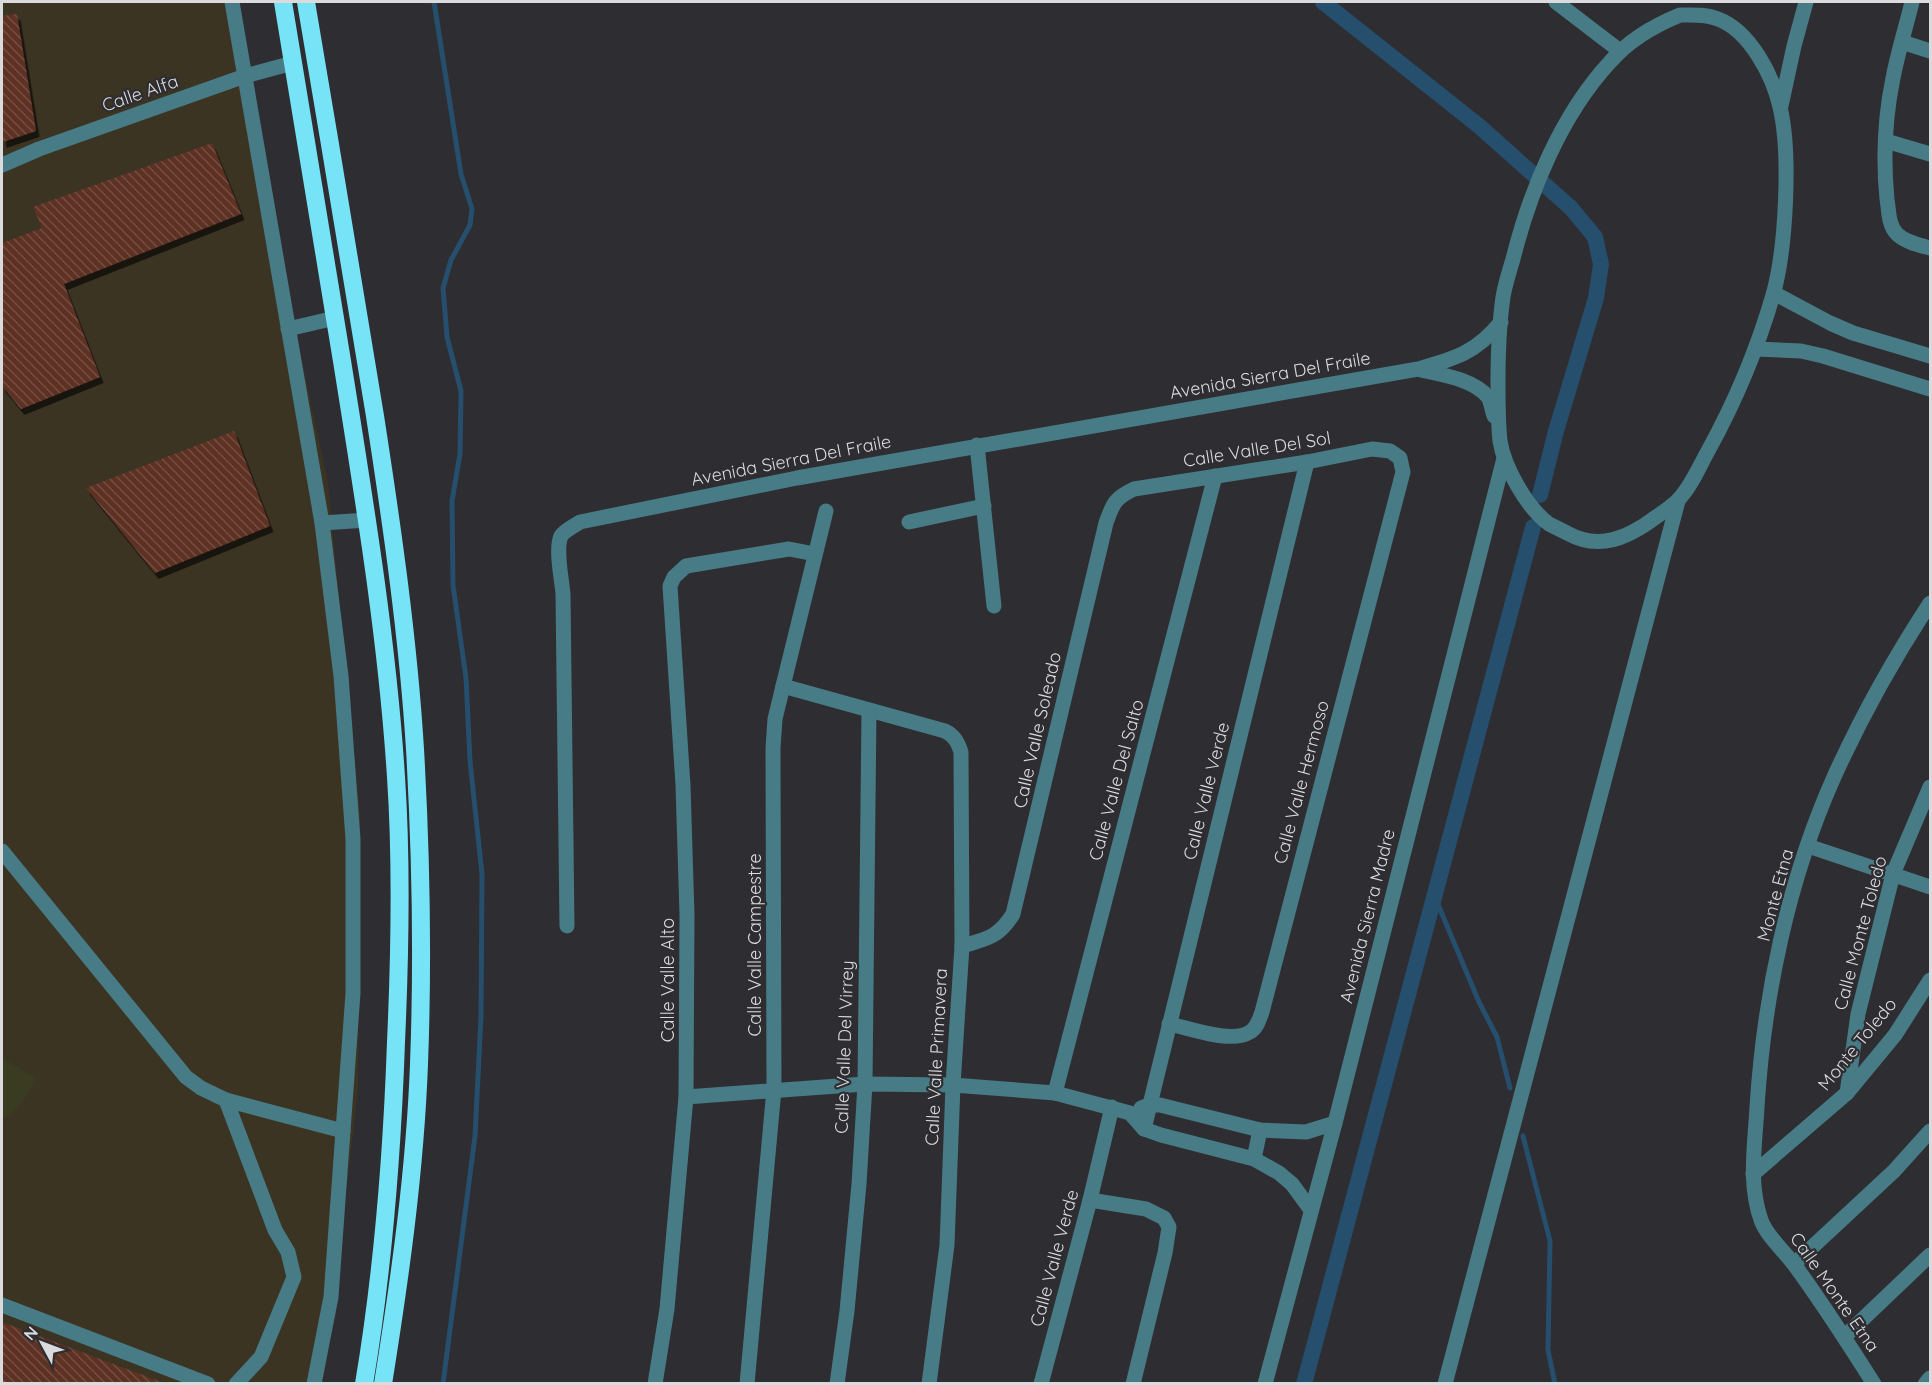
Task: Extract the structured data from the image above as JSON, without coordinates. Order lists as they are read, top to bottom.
{
  "streets": {
    "street": [
      "Calle Alfa",
      "Avenida Sierra Del Fraile",
      "Calle Valle Del Sol",
      "Calle Valle Soleado",
      "Calle Valle Del Salto",
      "Calle Valle Hermoso",
      "Calle Valle Verde",
      "Monte Etna",
      "Avenida Sierra Madre",
      "Calle Monte Toledo",
      "Calle Valle Campestre",
      "Calle Valle Alto",
      "Monte Toledo",
      "Calle Valle Del Virrey",
      "Calle Valle Primavera",
      "Calle Monte Etna"
    ]
  },
  "crossings": [
    ["Calle Valle Del Sol", "Calle Valle Soleado"],
    ["Calle Valle Del Sol", "Calle Valle Del Salto"],
    ["Calle Valle Del Sol", "Calle Valle Hermoso"],
    ["Calle Valle Del Sol", "Calle Valle Verde"],
    ["Calle Valle Soleado", "Calle Valle Primavera"],
    ["Calle Valle Hermoso", "Calle Valle Verde"],
    ["Monte Etna", "Monte Toledo"],
    ["Monte Etna", "Calle Monte Etna"],
    ["Calle Monte Toledo", "Monte Toledo"],
    ["Calle Valle Campestre", "Calle Valle Alto"],
    ["Calle Valle Del Virrey", "Calle Valle Primavera"]
  ],
  "north": "top left"
}
